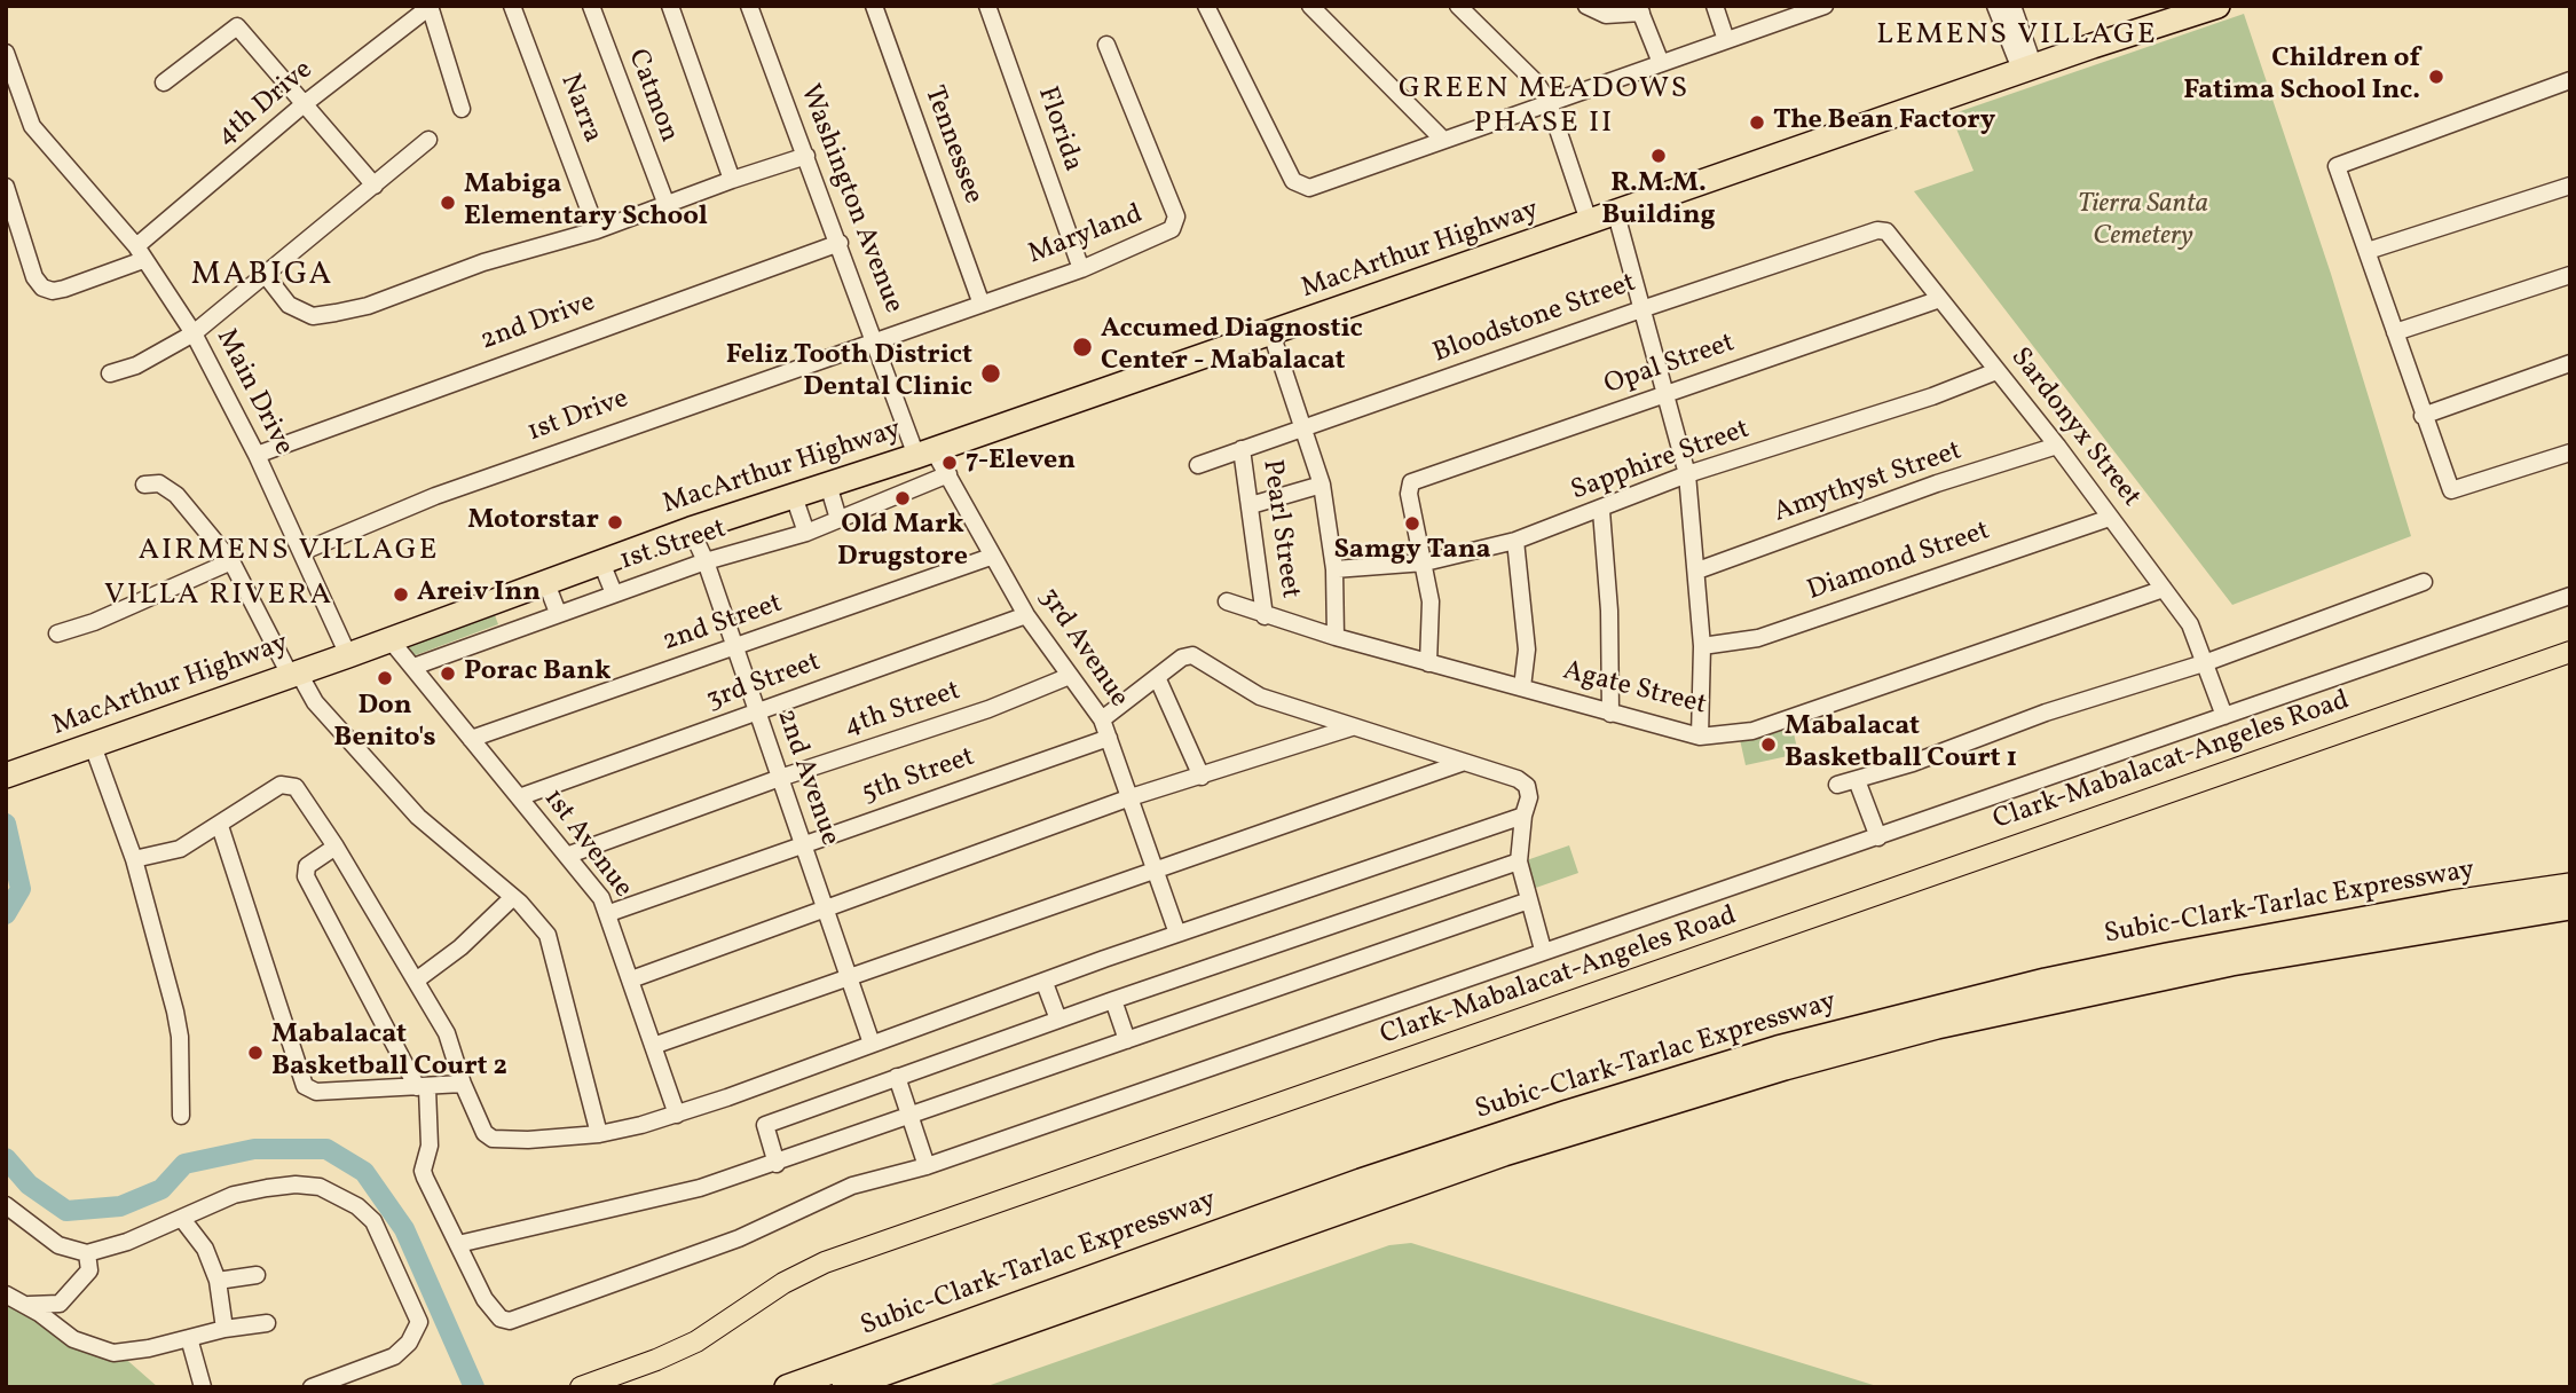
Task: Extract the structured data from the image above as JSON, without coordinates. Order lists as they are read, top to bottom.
{
  "streets": {
    "highway": ["MacArthur Highway", "Subic-Clark-Tarlac Expressway"],
    "main road": ["Clark-Mabalacat-Angeles Road"],
    "street": [
      "Catmon",
      "4th Drive",
      "Narra",
      "Florida",
      "Tennessee",
      "Washington Avenue",
      "Maryland",
      "Bloodstone Street",
      "2nd Drive",
      "Opal Street",
      "Main Drive",
      "1st Drive",
      "Sardonyx Street",
      "Sapphire Street",
      "Amythyst Street",
      "Pearl Street",
      "1st Street",
      "Diamond Street",
      "2nd Street",
      "3rd Avenue",
      "3rd Street",
      "Agate Street",
      "4th Street",
      "5th Street",
      "2nd Avenue",
      "1st Avenue"
    ]
  },
  "crossings": [
    ["4th Drive", "Main Drive"],
    ["Florida", "Maryland"],
    ["Tennessee", "Maryland"],
    ["Washington Avenue", "Maryland"],
    ["Washington Avenue", "MacArthur Highway"],
    ["Washington Avenue", "2nd Drive"],
    ["Washington Avenue", "1st Drive"],
    ["Washington Avenue", "3rd Avenue"],
    ["Maryland", "1st Drive"],
    ["MacArthur Highway", "Main Drive"],
    ["MacArthur Highway", "3rd Avenue"],
    ["MacArthur Highway", "2nd Avenue"],
    ["MacArthur Highway", "1st Avenue"],
    ["Bloodstone Street", "Sardonyx Street"],
    ["Bloodstone Street", "Pearl Street"],
    ["2nd Drive", "Main Drive"],
    ["Opal Street", "Sardonyx Street"],
    ["Opal Street", "Sapphire Street"],
    ["Main Drive", "1st Drive"],
    ["Sardonyx Street", "Sapphire Street"],
    ["Sardonyx Street", "Amythyst Street"],
    ["Sardonyx Street", "Diamond Street"],
    ["Sardonyx Street", "Agate Street"],
    ["Pearl Street", "Agate Street"],
    ["1st Street", "3rd Avenue"],
    ["1st Street", "2nd Avenue"],
    ["1st Street", "1st Avenue"],
    ["2nd Street", "3rd Avenue"],
    ["2nd Street", "2nd Avenue"],
    ["2nd Street", "1st Avenue"],
    ["3rd Avenue", "3rd Street"],
    ["3rd Avenue", "4th Street"],
    ["3rd Avenue", "5th Street"],
    ["3rd Street", "2nd Avenue"],
    ["3rd Street", "1st Avenue"],
    ["4th Street", "2nd Avenue"],
    ["4th Street", "1st Avenue"],
    ["5th Street", "2nd Avenue"],
    ["5th Street", "1st Avenue"]
  ],
  "districts": [
    "LEMENS VILLAGE",
    "GREEN MEADOWS PHASE II",
    "MABIGA",
    "AIRMENS VILLAGE",
    "VILLA RIVERA"
  ],
  "parks": ["Tierra Santa Cemetery"],
  "places": [
    "Children of Fatima School Inc.",
    "The Bean Factory",
    "R.M.M. Building",
    "Mabiga Elementary School",
    "Accumed Diagnostic Center - Mabalacat",
    "Feliz Tooth District Dental Clinic",
    "7-Eleven",
    "Old Mark Drugstore",
    "Motorstar",
    "Samgy Tana",
    "Areiv Inn",
    "Porac Bank",
    "Don Benito's",
    "Mabalacat Basketball Court 1",
    "Mabalacat Basketball Court 2"
  ]
}
